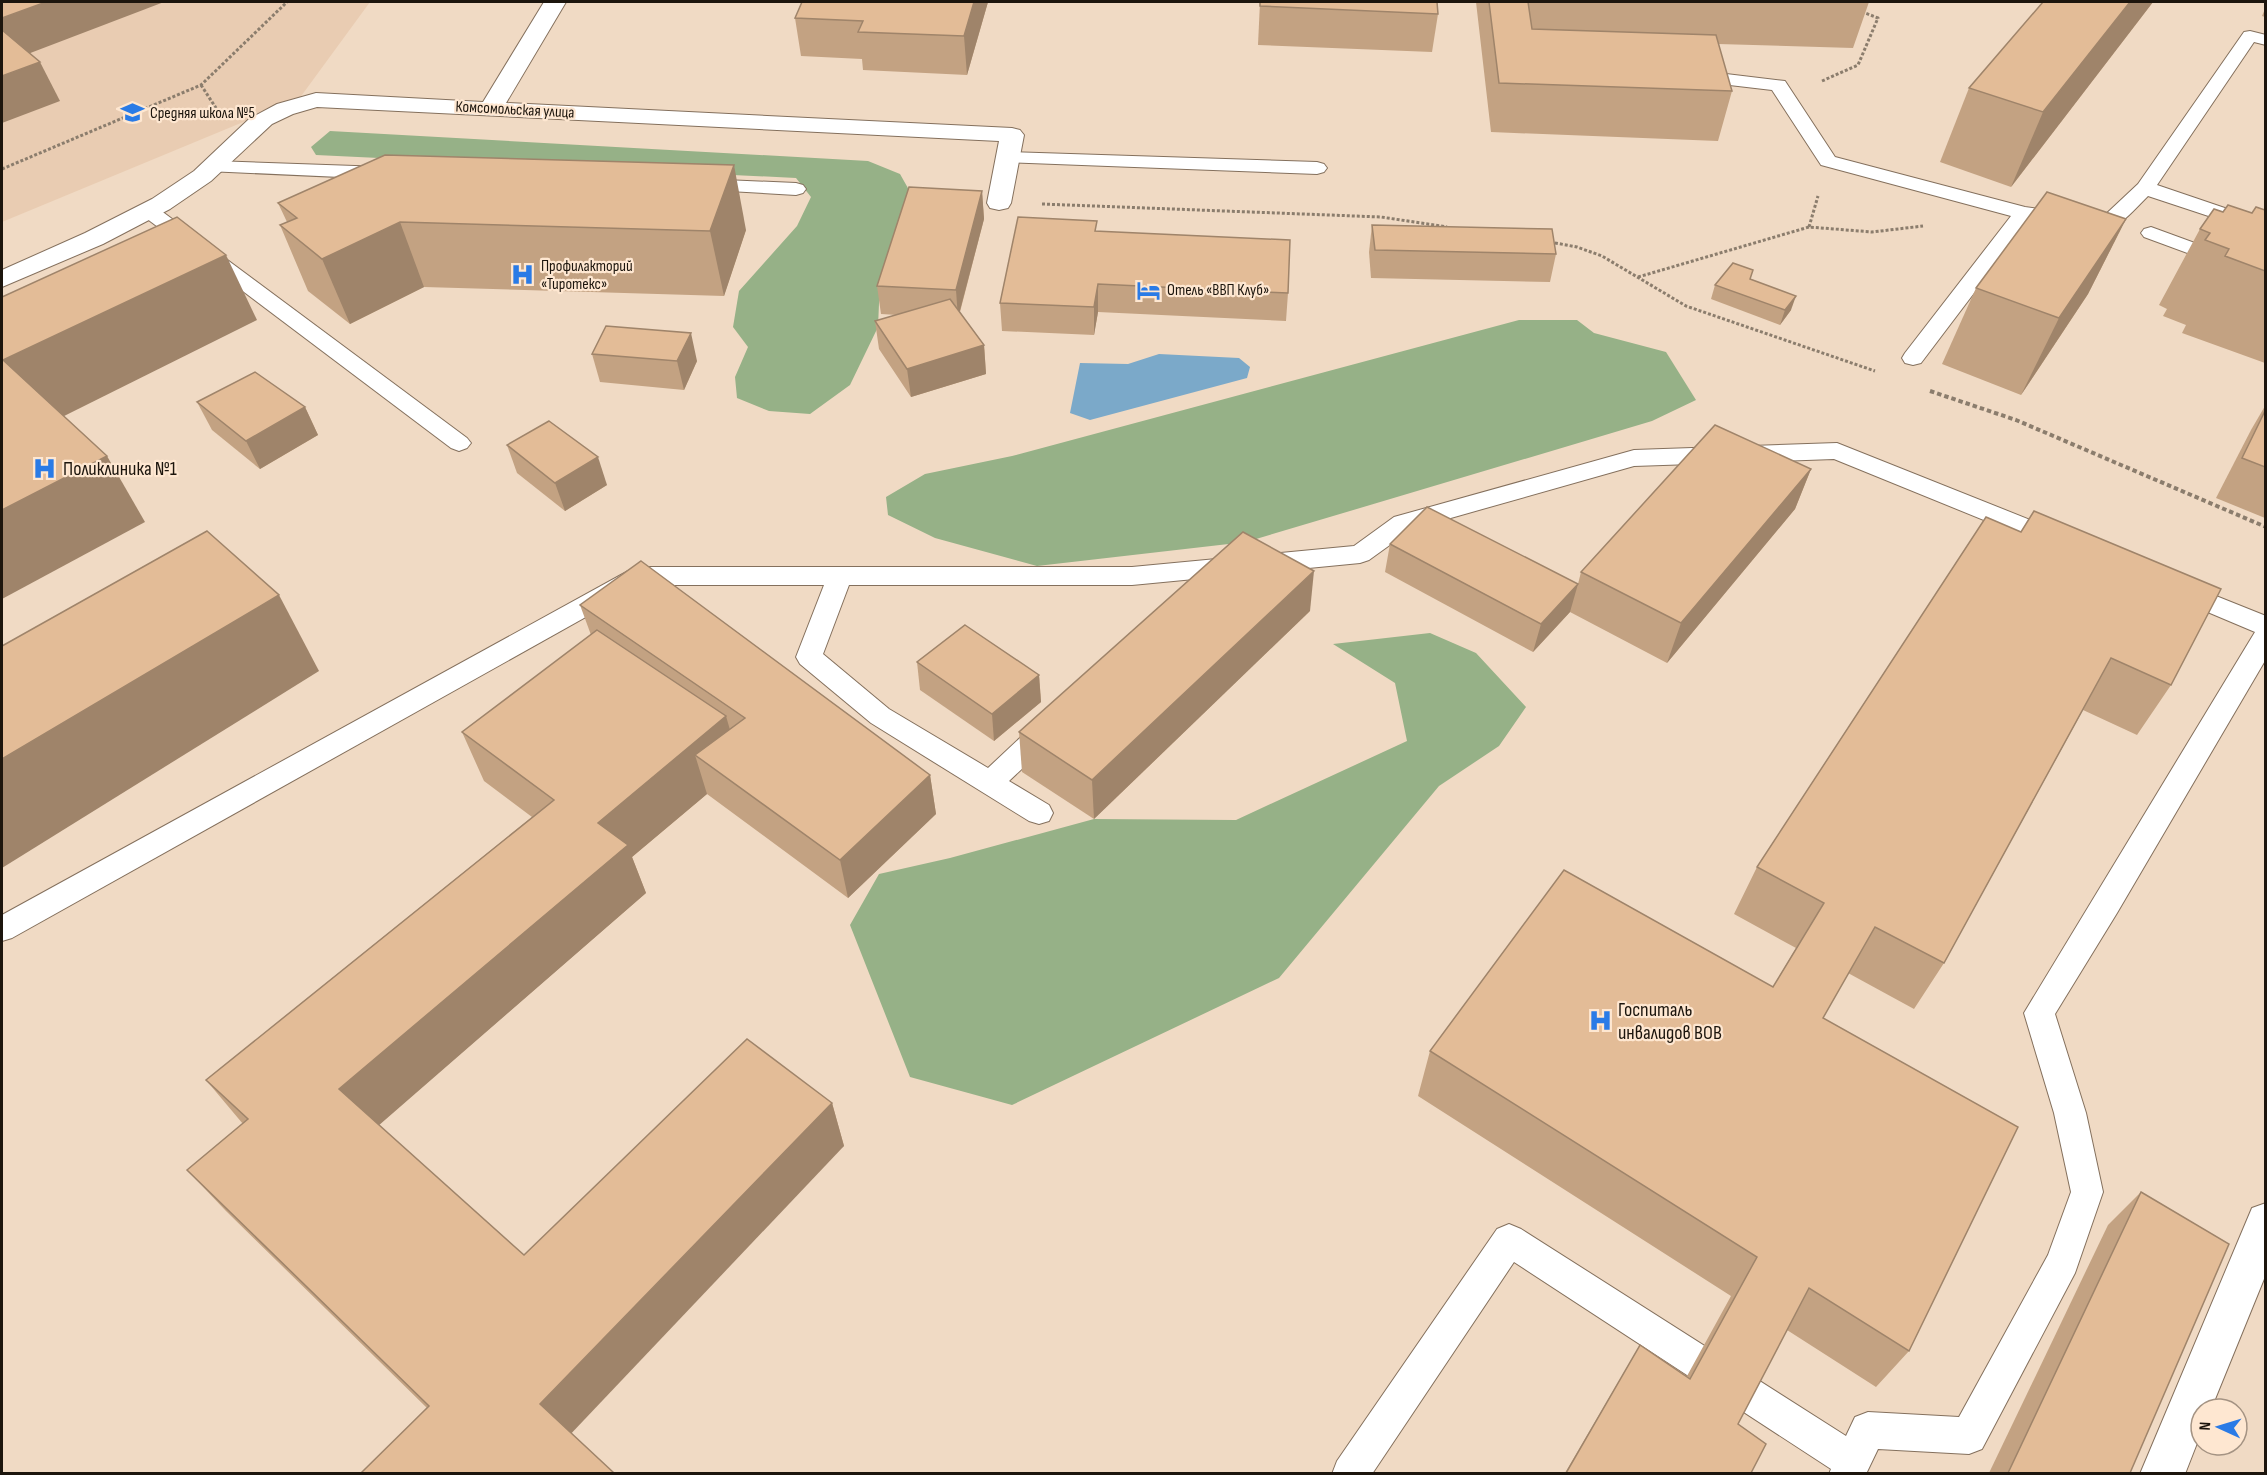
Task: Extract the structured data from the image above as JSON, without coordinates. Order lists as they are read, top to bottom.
{
  "streets": {
    "street": ["Комсомольская улица"]
  },
  "places": {
    "school or university": ["Средняя школа №5"],
    "hospital": ["Профилакторий «Тиротекс»", "Поликлиника №1", "Госпиталь инвалидов ВОВ"],
    "hotel": ["Отель «ВВП Клуб»"]
  },
  "north": "left"
}
